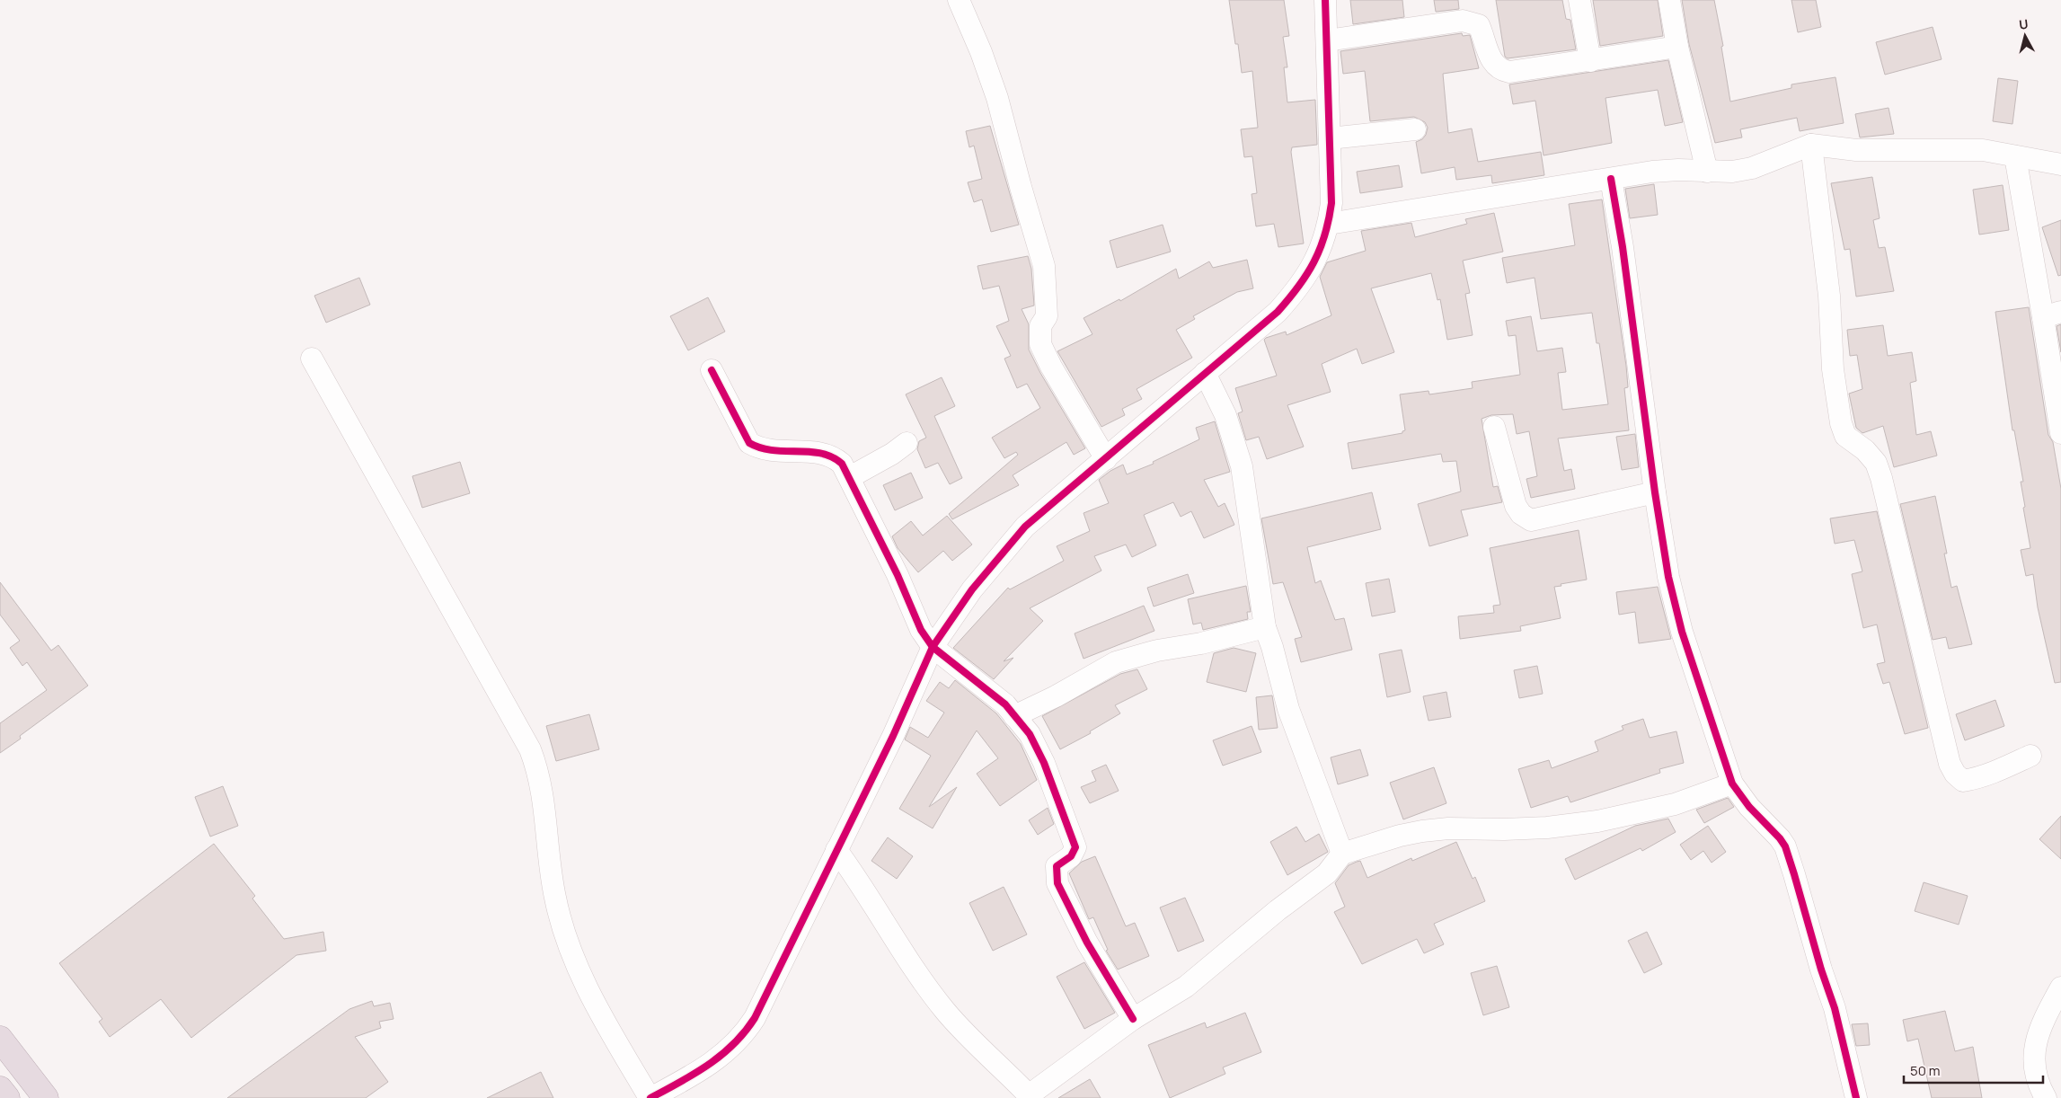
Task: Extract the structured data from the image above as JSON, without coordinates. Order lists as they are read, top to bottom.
{
  "scale_bar": "50 m",
  "north": "top"
}
